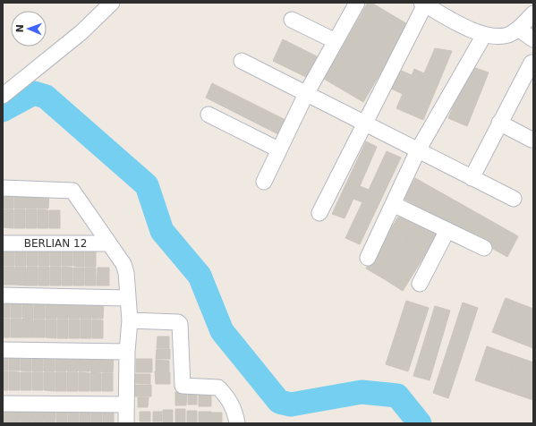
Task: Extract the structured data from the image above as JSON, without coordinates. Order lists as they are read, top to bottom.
{
  "streets": {
    "street": ["BERLIAN 12"]
  },
  "north": "left"
}
